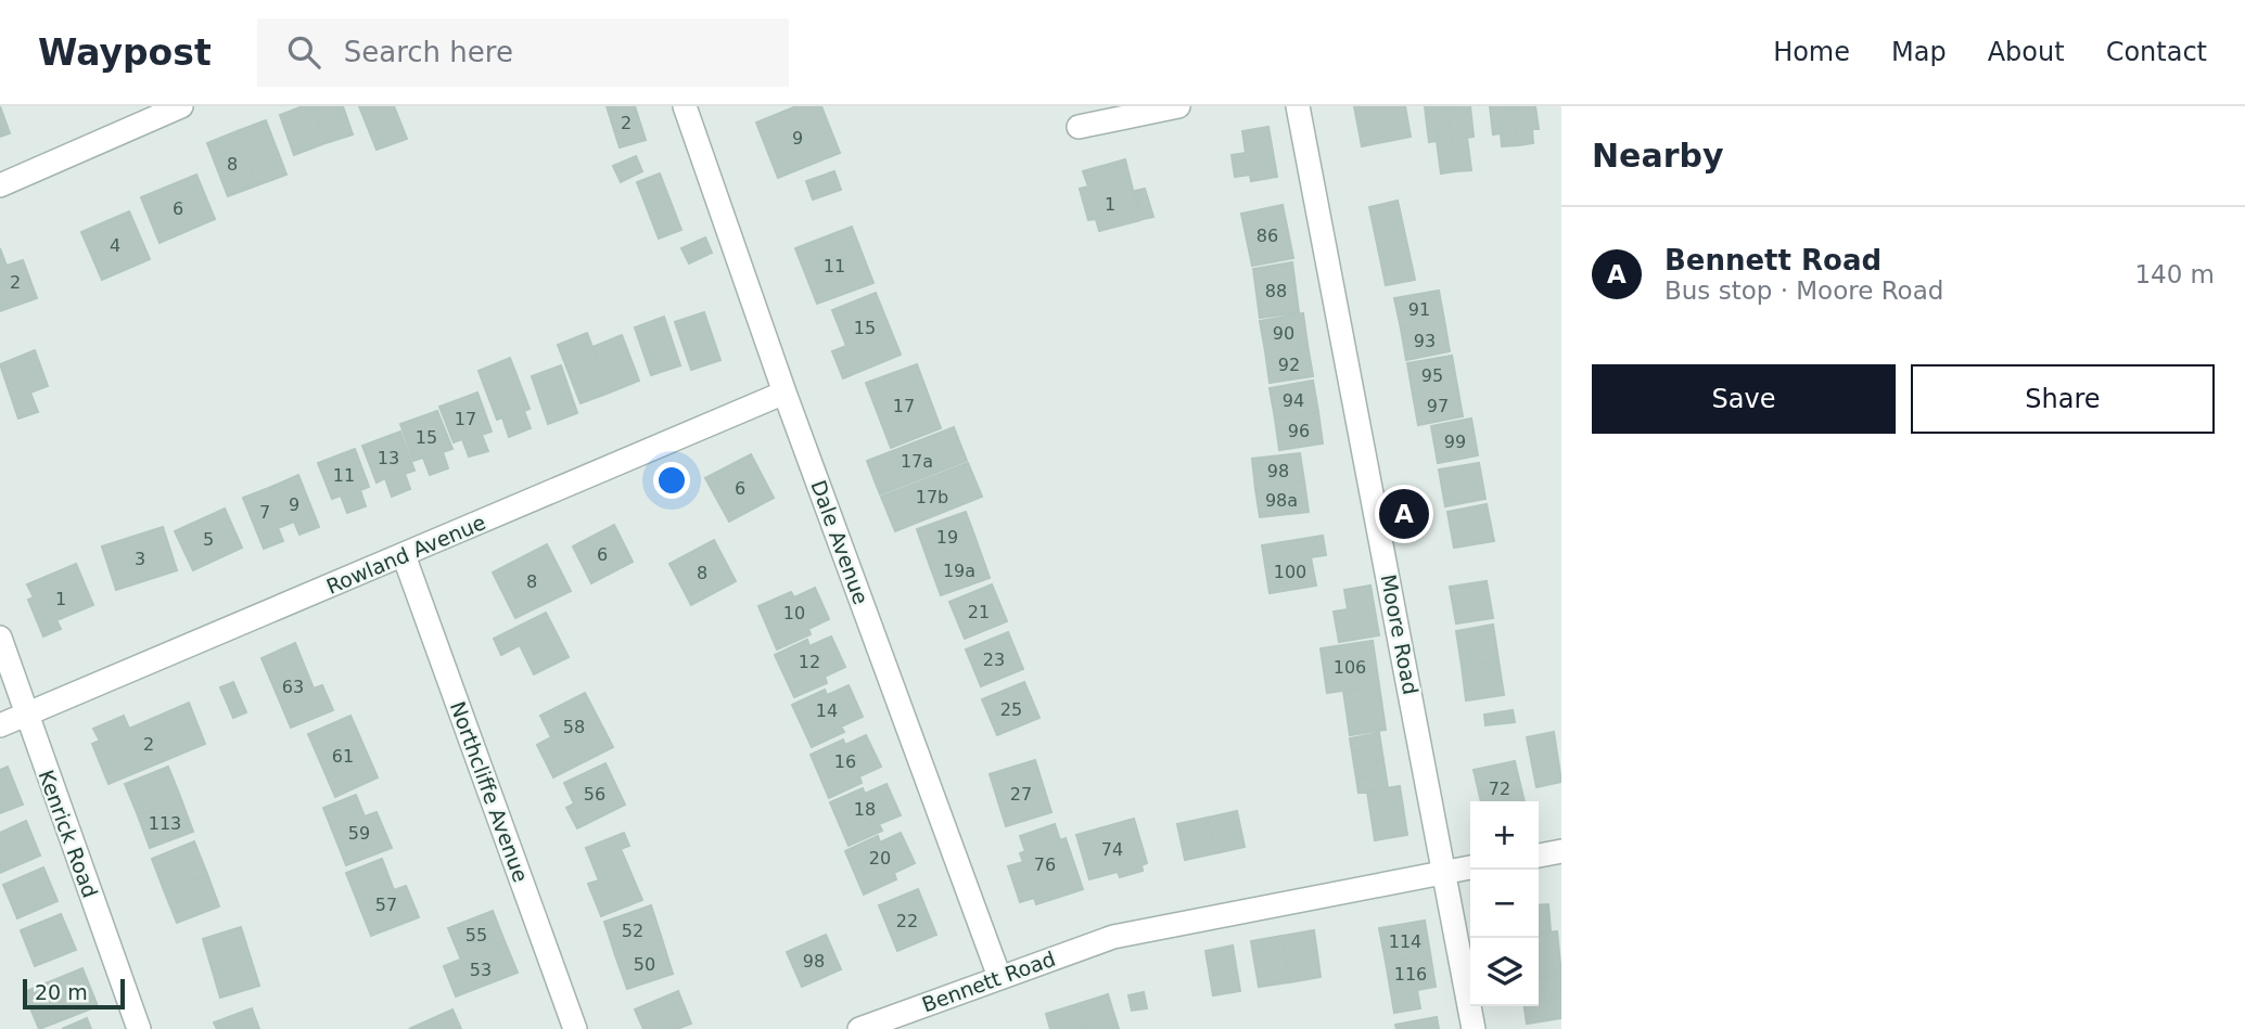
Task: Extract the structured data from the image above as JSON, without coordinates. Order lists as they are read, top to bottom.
{
  "streets": {
    "street": [
      "Dale Avenue",
      "Rowland Avenue",
      "Moore Road",
      "Northcliffe Avenue",
      "Kenrick Road",
      "Bennett Road"
    ]
  },
  "crossings": [
    ["Dale Avenue", "Rowland Avenue"],
    ["Dale Avenue", "Bennett Road"],
    ["Rowland Avenue", "Northcliffe Avenue"],
    ["Rowland Avenue", "Kenrick Road"],
    ["Moore Road", "Bennett Road"]
  ],
  "house_numbers": [
    "2",
    "9",
    "8",
    "1",
    "6",
    "86",
    "4",
    "11",
    "2",
    "88",
    "91",
    "15",
    "90",
    "93",
    "92",
    "95",
    "94",
    "17",
    "97",
    "17",
    "96",
    "15",
    "99",
    "13",
    "17a",
    "98",
    "11",
    "6",
    "17b",
    "98a",
    "9",
    "7",
    "19",
    "5",
    "6",
    "3",
    "19a",
    "100",
    "8",
    "8",
    "1",
    "21",
    "10",
    "23",
    "12",
    "106",
    "63",
    "25",
    "14",
    "58",
    "2",
    "61",
    "16",
    "72",
    "56",
    "27",
    "18",
    "113",
    "59",
    "74",
    "20",
    "76",
    "57",
    "22",
    "52",
    "55",
    "114",
    "98",
    "50",
    "53",
    "116"
  ],
  "scale_bar": "20 m",
  "page": {
    "header": "Waypost",
    "search": "Search here",
    "nav": [
      "Home",
      "Map",
      "About",
      "Contact"
    ],
    "heading": "Nearby",
    "list": [
      {
        "mark": "A",
        "name": "Bennett Road",
        "note": "Bus stop · Moore Road",
        "value": "140 m"
      }
    ],
    "buttons": ["Save", "Share"],
    "pins": "A",
    "map_buttons": ["+", "−"],
    "scale": "20 m"
  }
}
